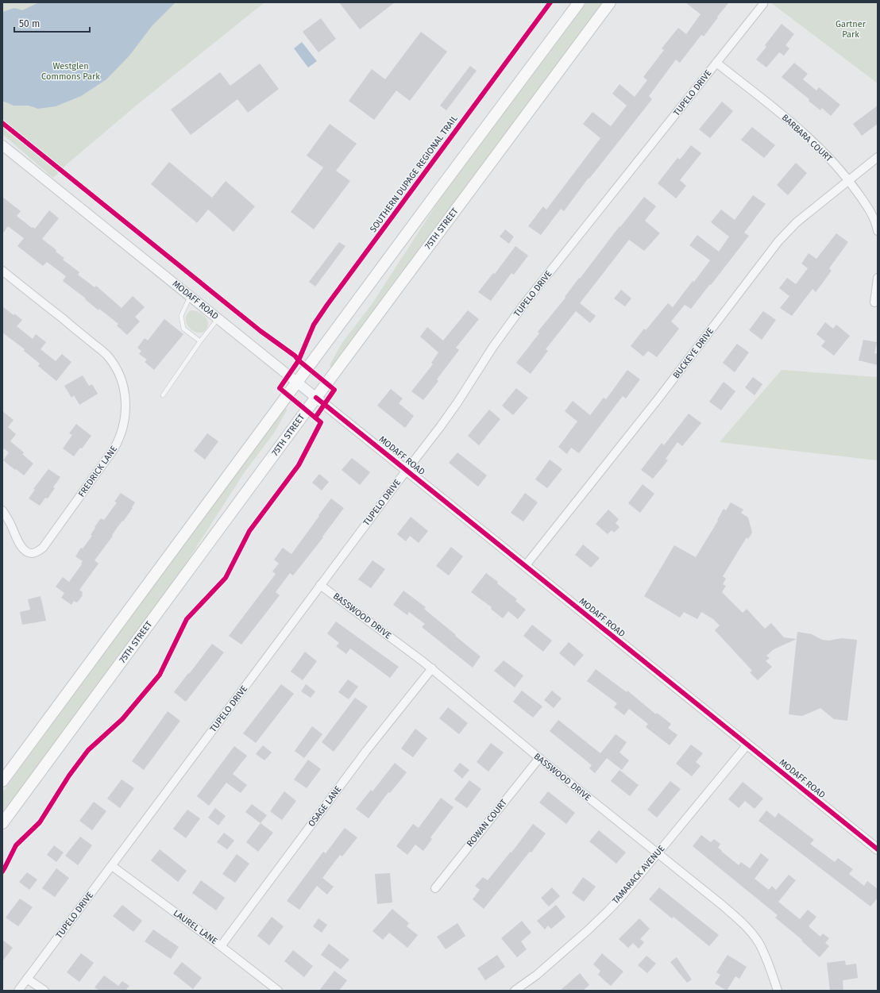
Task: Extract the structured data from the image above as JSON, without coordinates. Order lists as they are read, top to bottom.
{
  "streets": {
    "main road": ["75TH STREET"],
    "street": [
      "TUPELO DRIVE",
      "BARBARA COURT",
      "MODAFF ROAD",
      "BUCKEYE DRIVE",
      "FREDRICK LANE",
      "BASSWOOD DRIVE",
      "OSAGE LANE",
      "ROWAN COURT",
      "TAMARACK AVENUE",
      "LAUREL LANE"
    ],
    "cycle path": ["SOUTHERN DUPAGE REGIONAL TRAIL"]
  },
  "crossings": [
    ["TUPELO DRIVE", "BARBARA COURT"],
    ["TUPELO DRIVE", "MODAFF ROAD"],
    ["TUPELO DRIVE", "BASSWOOD DRIVE"],
    ["TUPELO DRIVE", "LAUREL LANE"],
    ["BARBARA COURT", "BUCKEYE DRIVE"],
    ["75TH STREET", "MODAFF ROAD"],
    ["MODAFF ROAD", "BUCKEYE DRIVE"],
    ["MODAFF ROAD", "TAMARACK AVENUE"],
    ["BASSWOOD DRIVE", "OSAGE LANE"],
    ["BASSWOOD DRIVE", "ROWAN COURT"],
    ["BASSWOOD DRIVE", "TAMARACK AVENUE"],
    ["OSAGE LANE", "LAUREL LANE"]
  ],
  "parks": ["Gartner Park", "Westglen Commons Park"],
  "scale_bar": "50 m"
}
